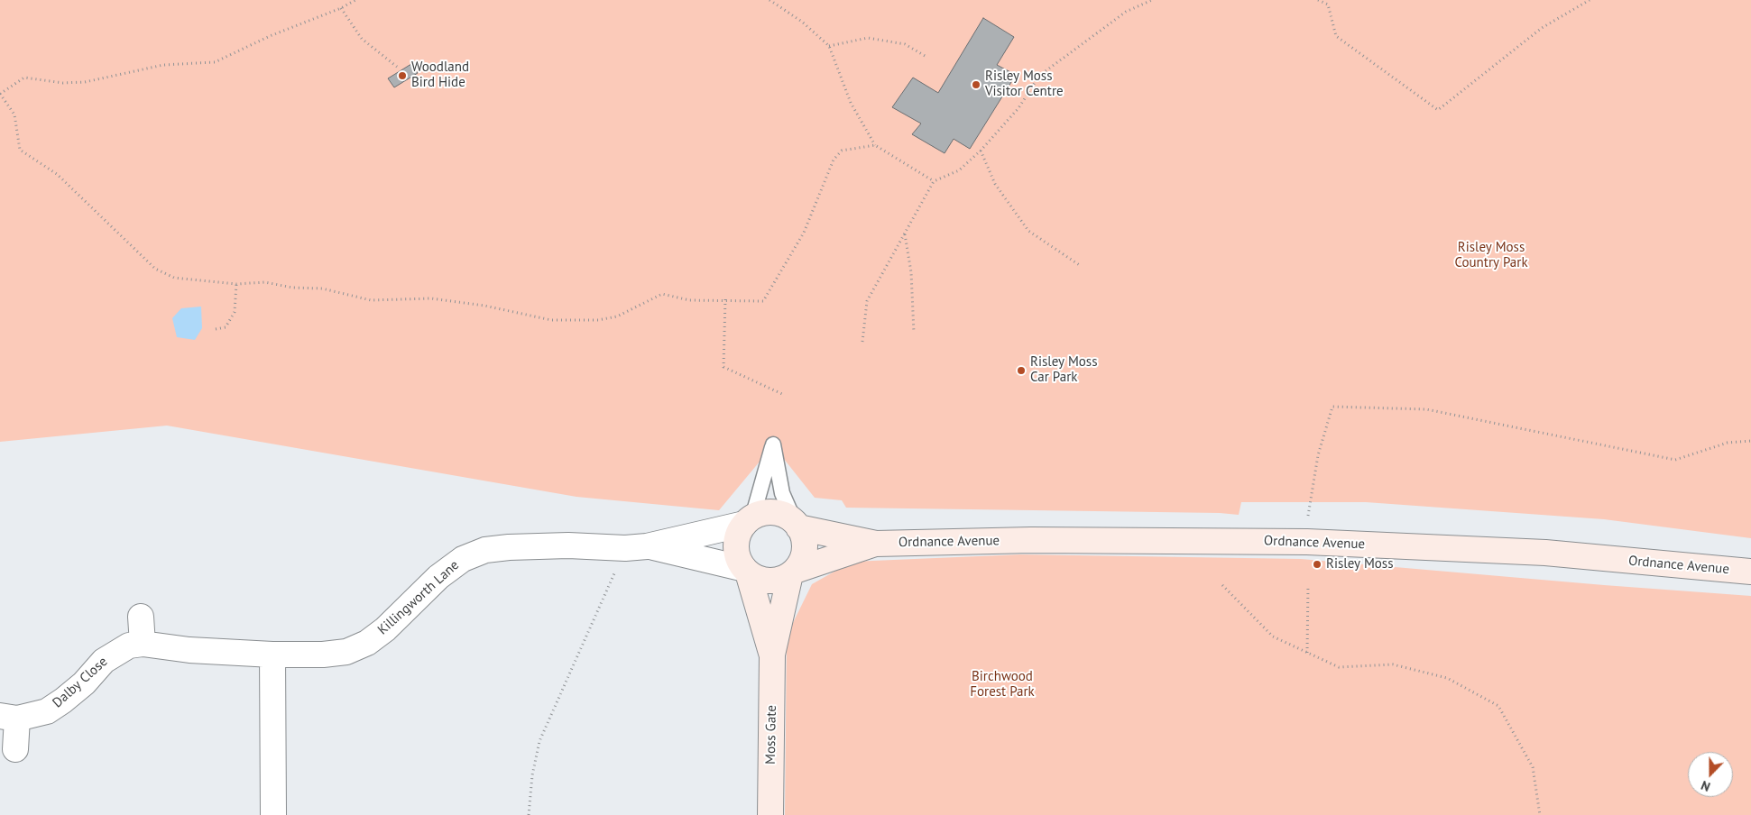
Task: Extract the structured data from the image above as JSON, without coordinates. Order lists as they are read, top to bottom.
{
  "streets": {
    "street": [
      "Ordnance Avenue",
      "Killingworth Lane",
      "Dalby Close",
      "Moss Gate"
    ]
  },
  "crossings": [
    ["Ordnance Avenue", "Killingworth Lane"],
    ["Ordnance Avenue", "Moss Gate"],
    ["Killingworth Lane", "Dalby Close"],
    ["Killingworth Lane", "Moss Gate"]
  ],
  "parks": ["Risley Moss Country Park", "Birchwood Forest Park"],
  "places": [
    "Woodland Bird Hide",
    "Risley Moss Visitor Centre",
    "Risley Moss Car Park",
    "Risley Moss"
  ],
  "north": "bottom"
}
